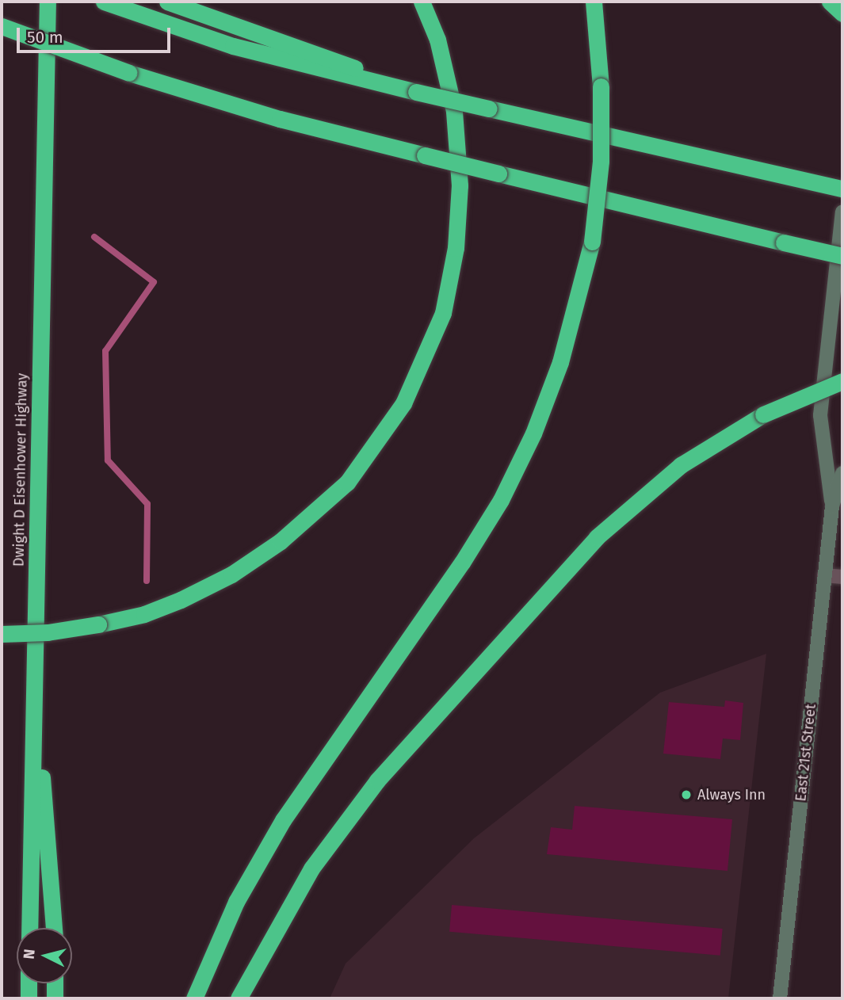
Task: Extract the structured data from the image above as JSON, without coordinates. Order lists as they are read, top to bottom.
{
  "streets": {
    "highway": ["Dwight D Eisenhower Highway"],
    "main road": ["East 21st Street"]
  },
  "places": ["Always Inn"],
  "scale_bar": "50 m",
  "north": "left"
}
